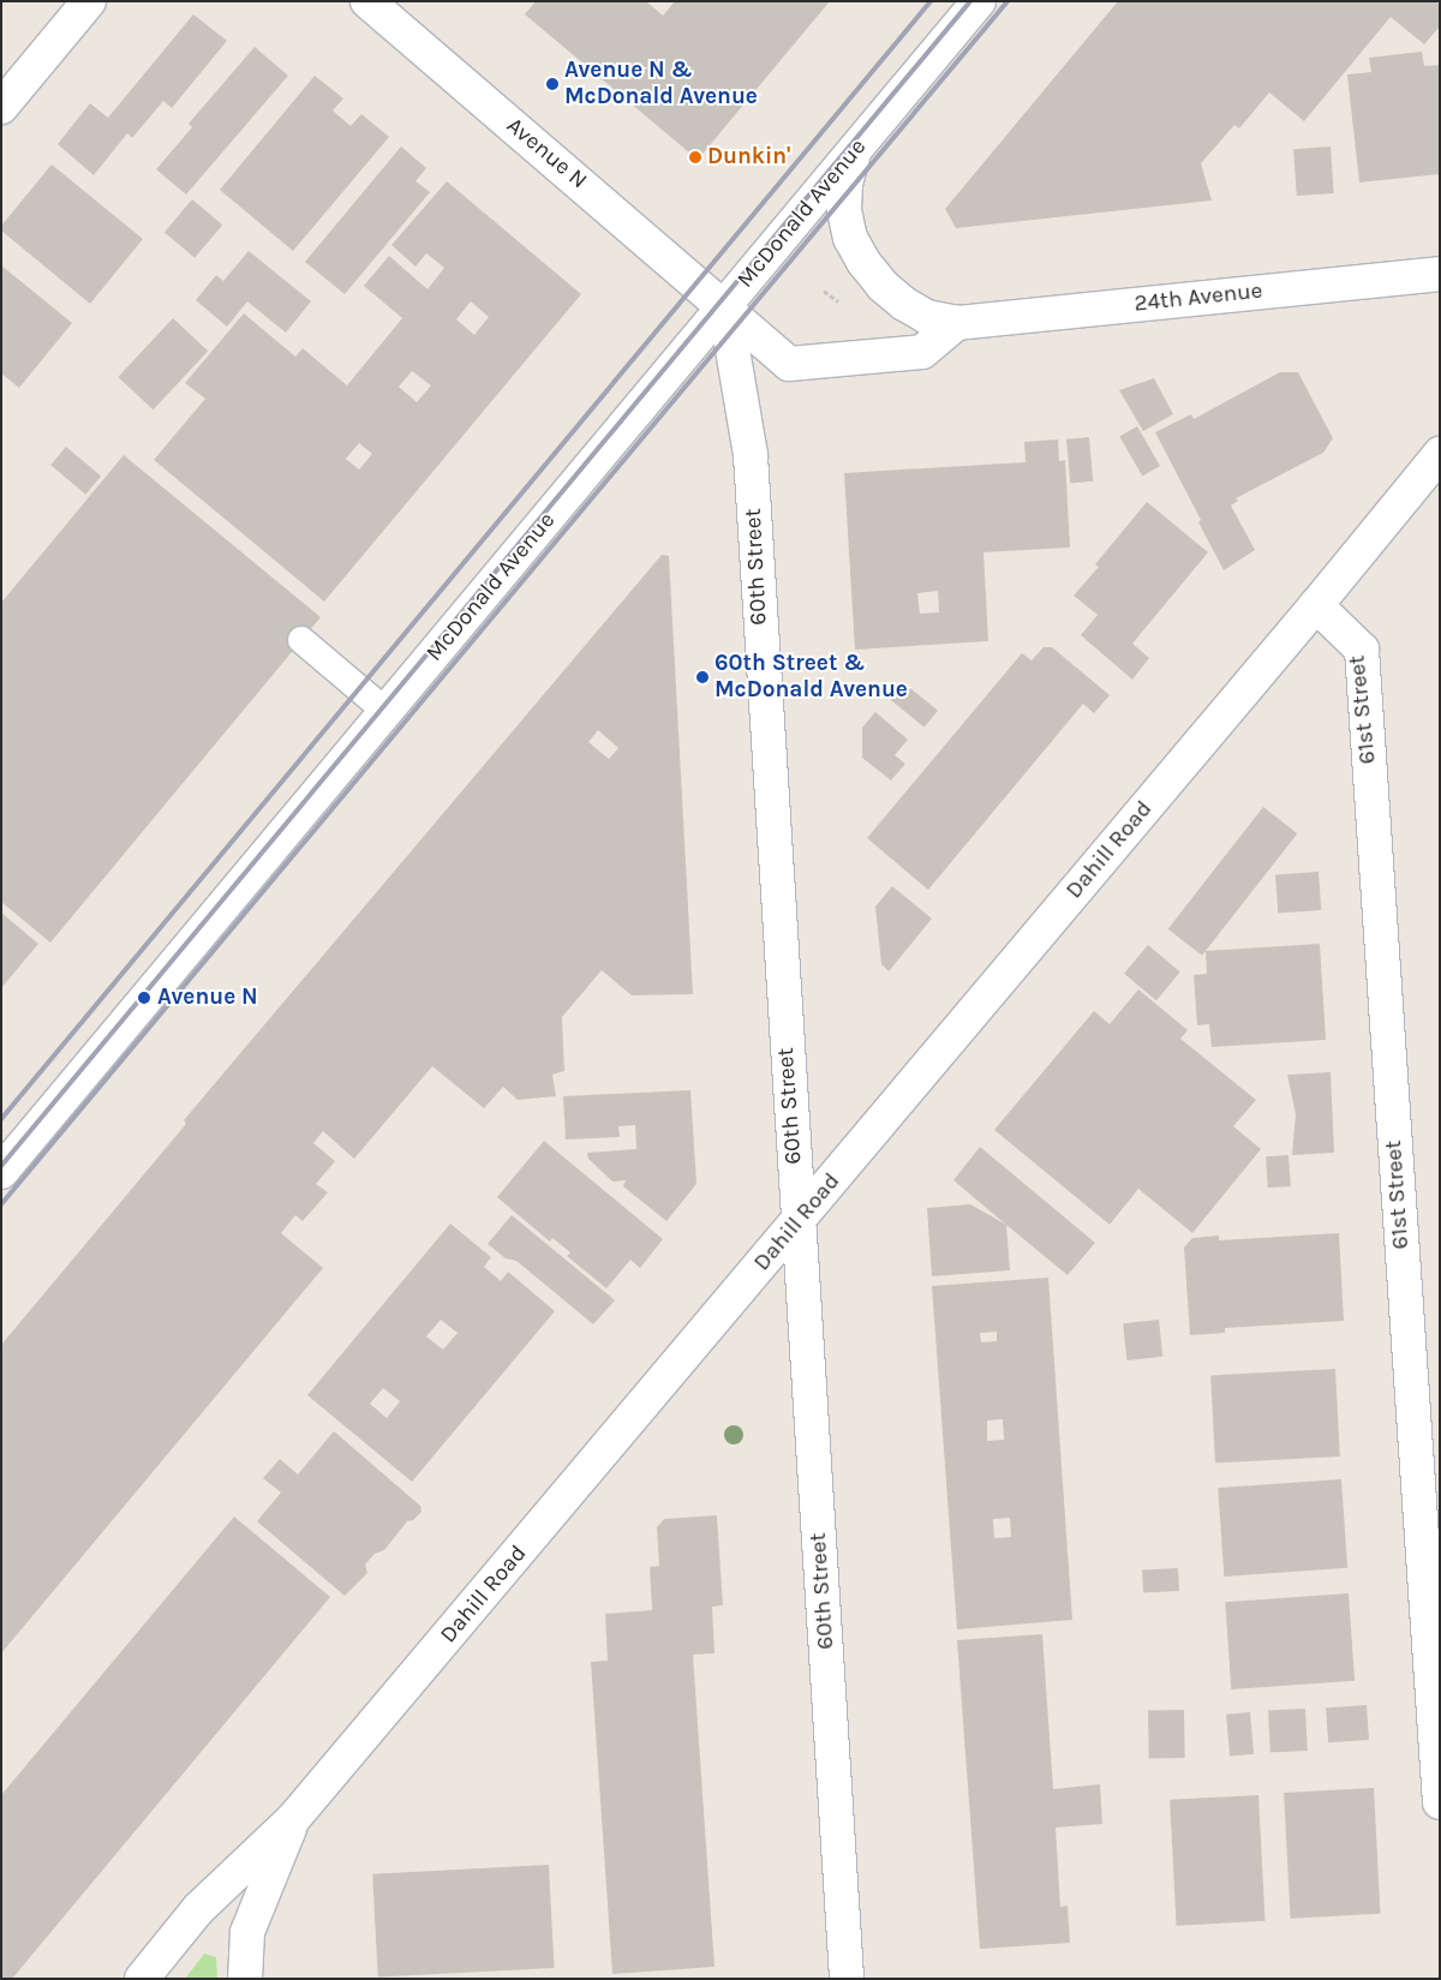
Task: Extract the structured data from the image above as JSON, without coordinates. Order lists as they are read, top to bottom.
{
  "streets": {
    "street": [
      "Avenue N",
      "McDonald Avenue",
      "24th Avenue",
      "60th Street",
      "61st Street",
      "Dahill Road"
    ]
  },
  "crossings": [
    ["Avenue N", "McDonald Avenue"],
    ["Avenue N", "60th Street"],
    ["McDonald Avenue", "24th Avenue"],
    ["McDonald Avenue", "60th Street"],
    ["60th Street", "Dahill Road"],
    ["61st Street", "Dahill Road"]
  ],
  "places": [
    "Avenue N & McDonald Avenue",
    "Dunkin'",
    "60th Street & McDonald Avenue",
    "Avenue N"
  ]
}
